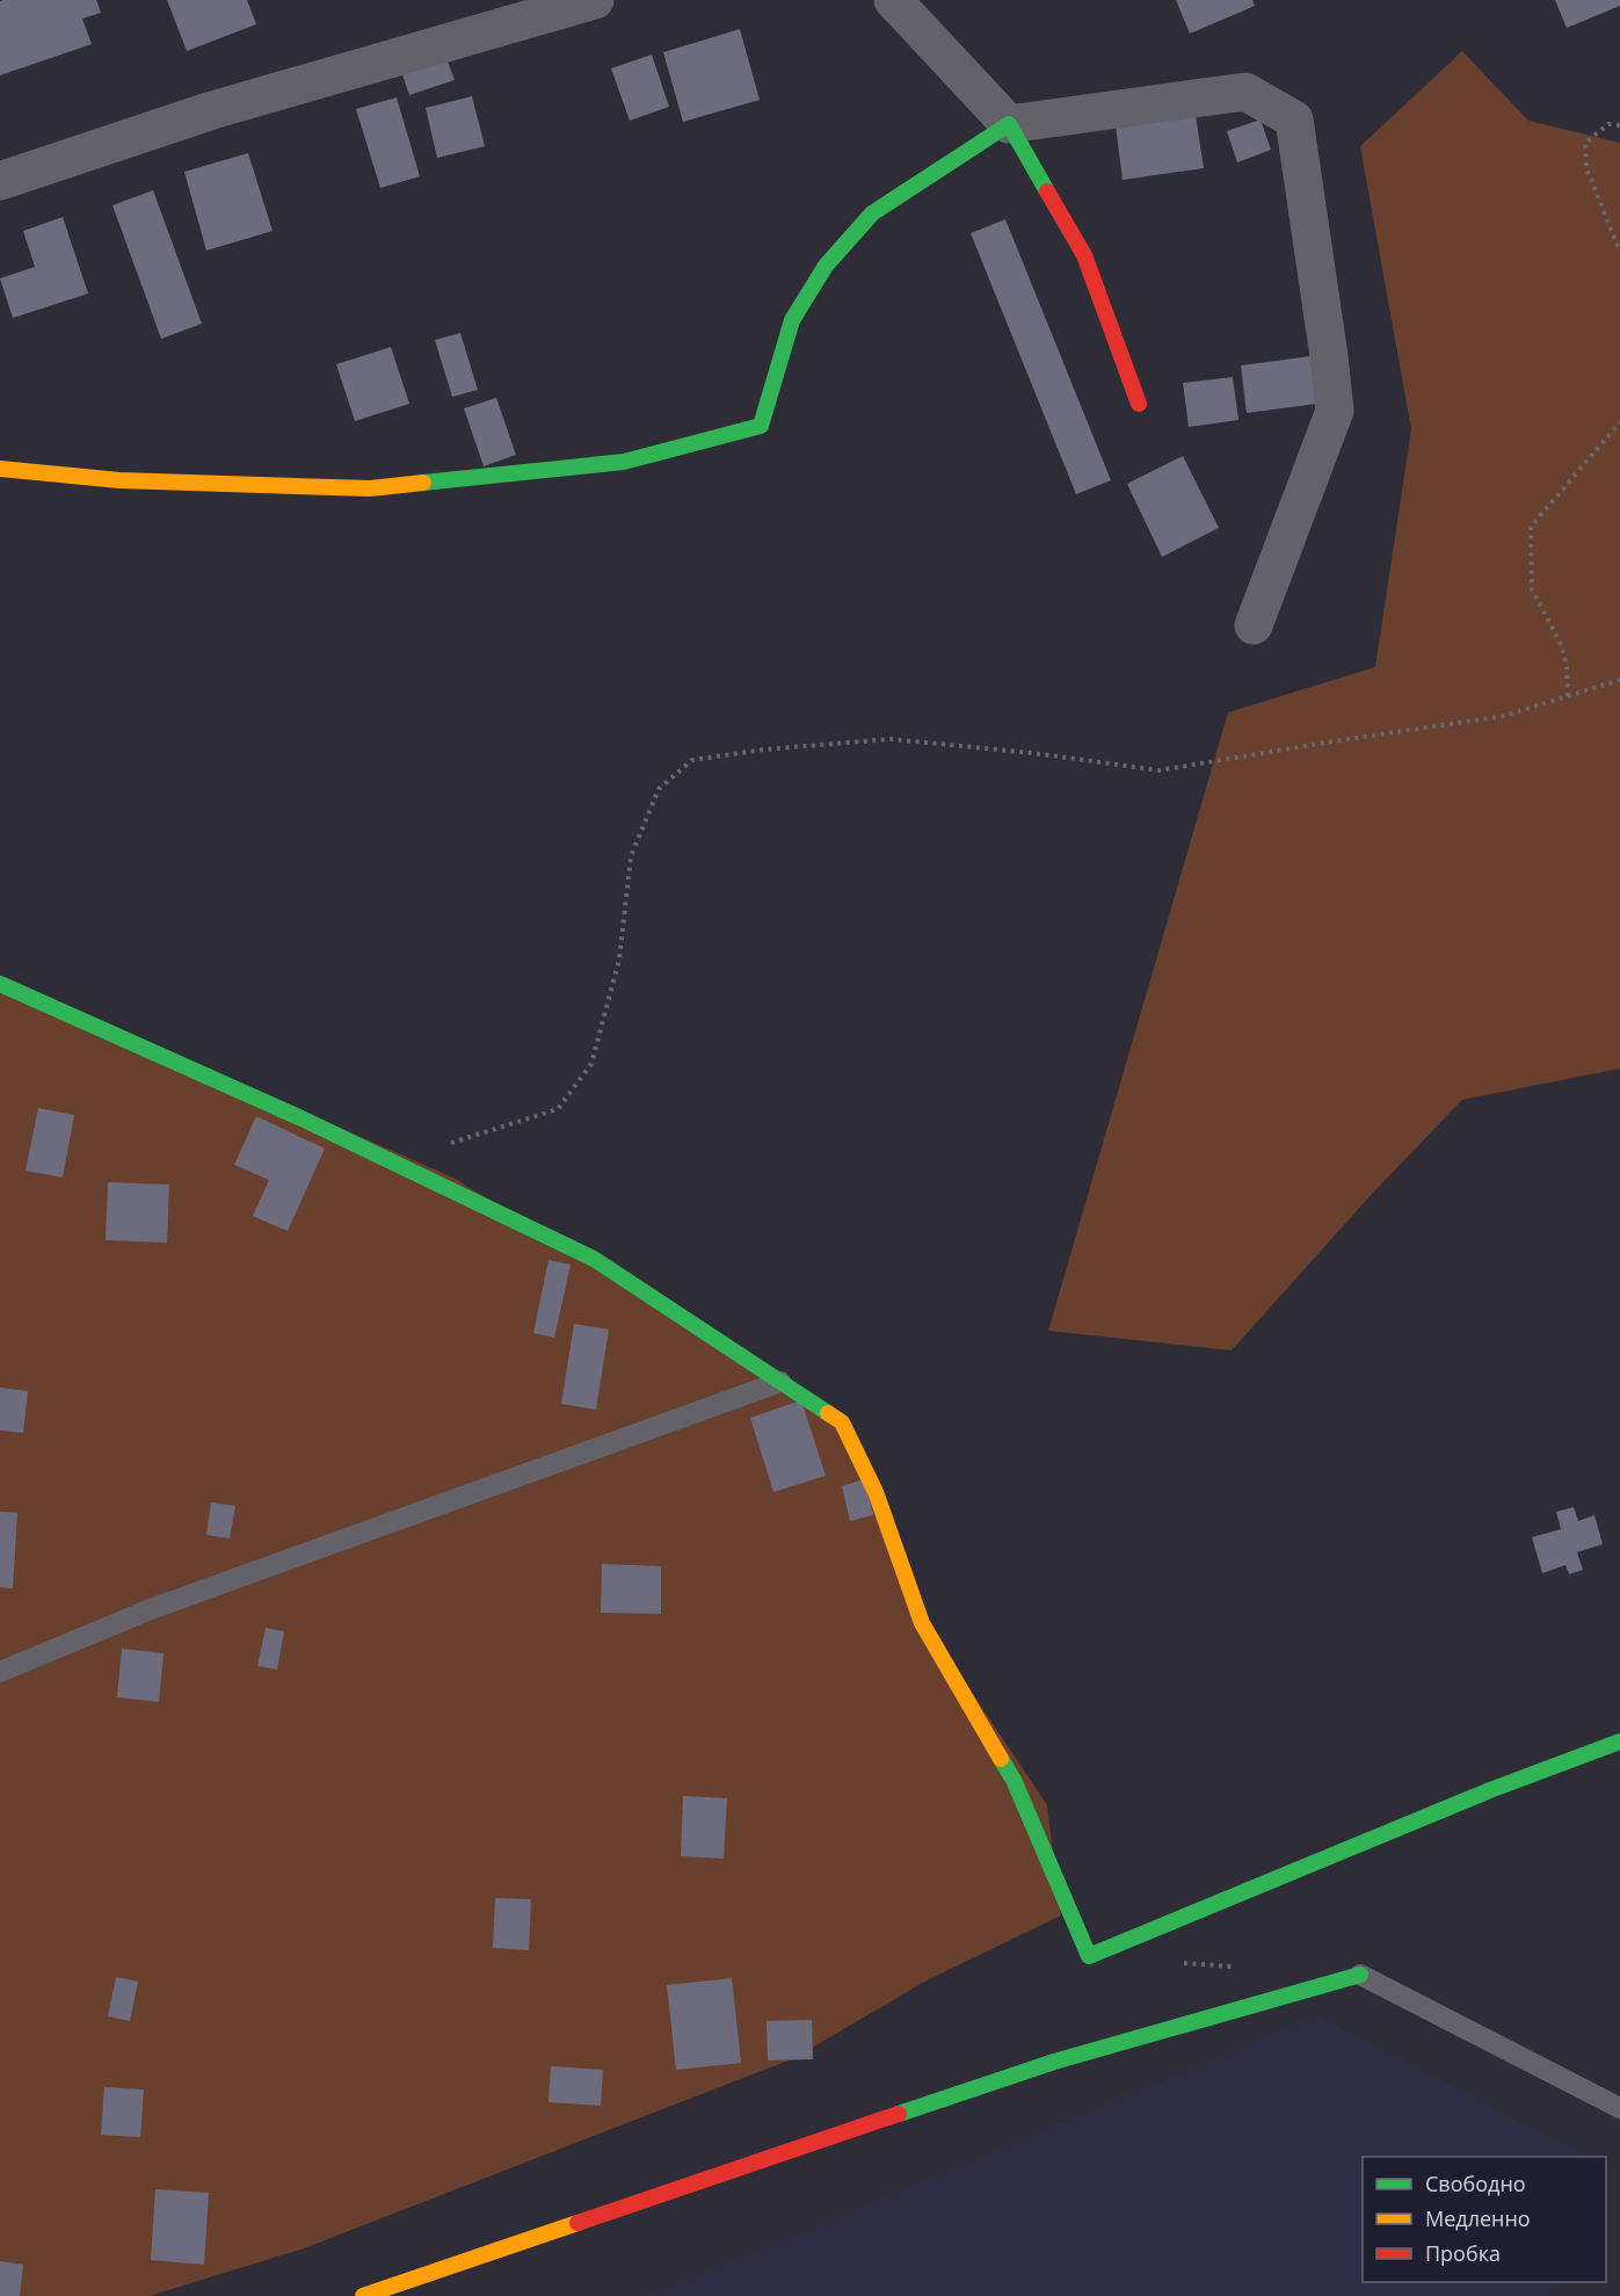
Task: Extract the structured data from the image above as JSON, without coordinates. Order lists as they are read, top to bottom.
{
  "legend": ["Свободно", "Медленно", "Пробка"]
}
